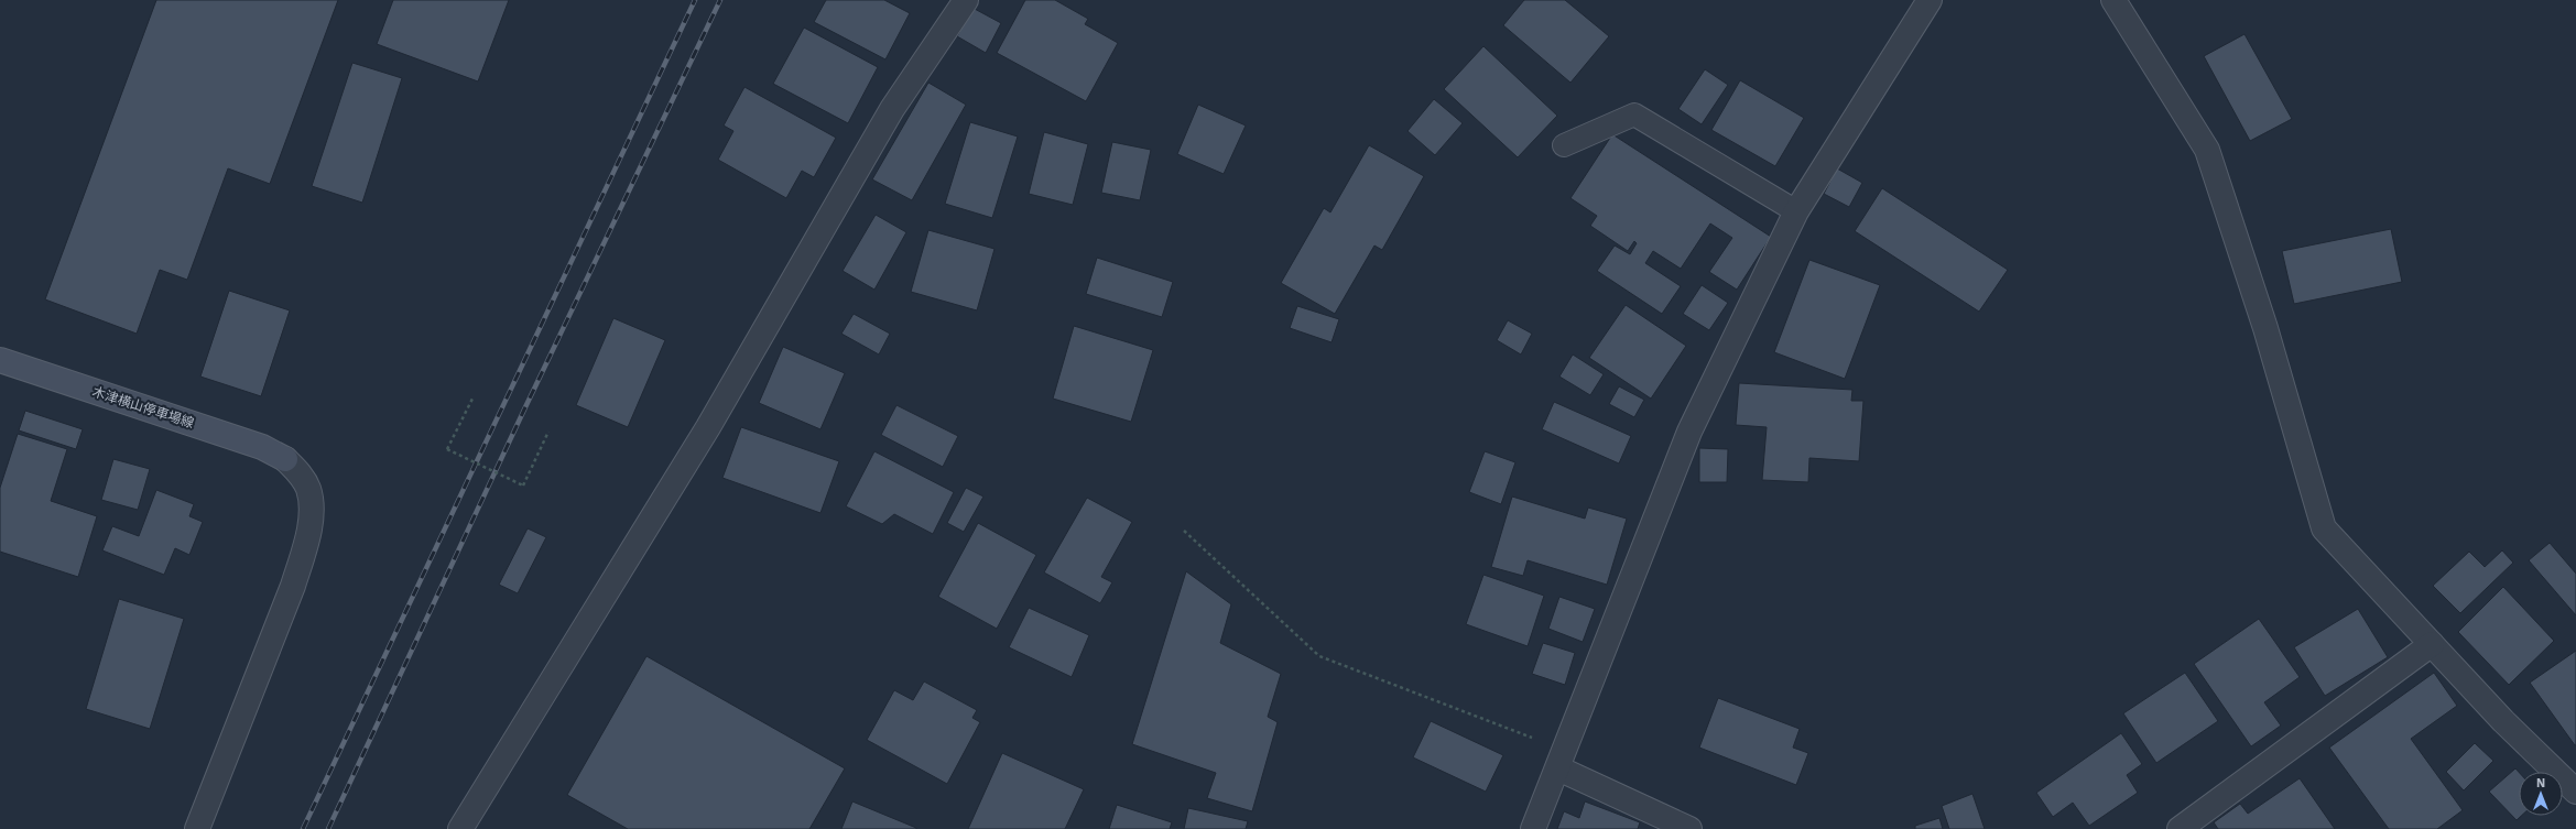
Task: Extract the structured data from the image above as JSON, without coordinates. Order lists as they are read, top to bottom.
{
  "streets": {
    "main road": ["木津横山停車場線"]
  },
  "north": "top"
}
